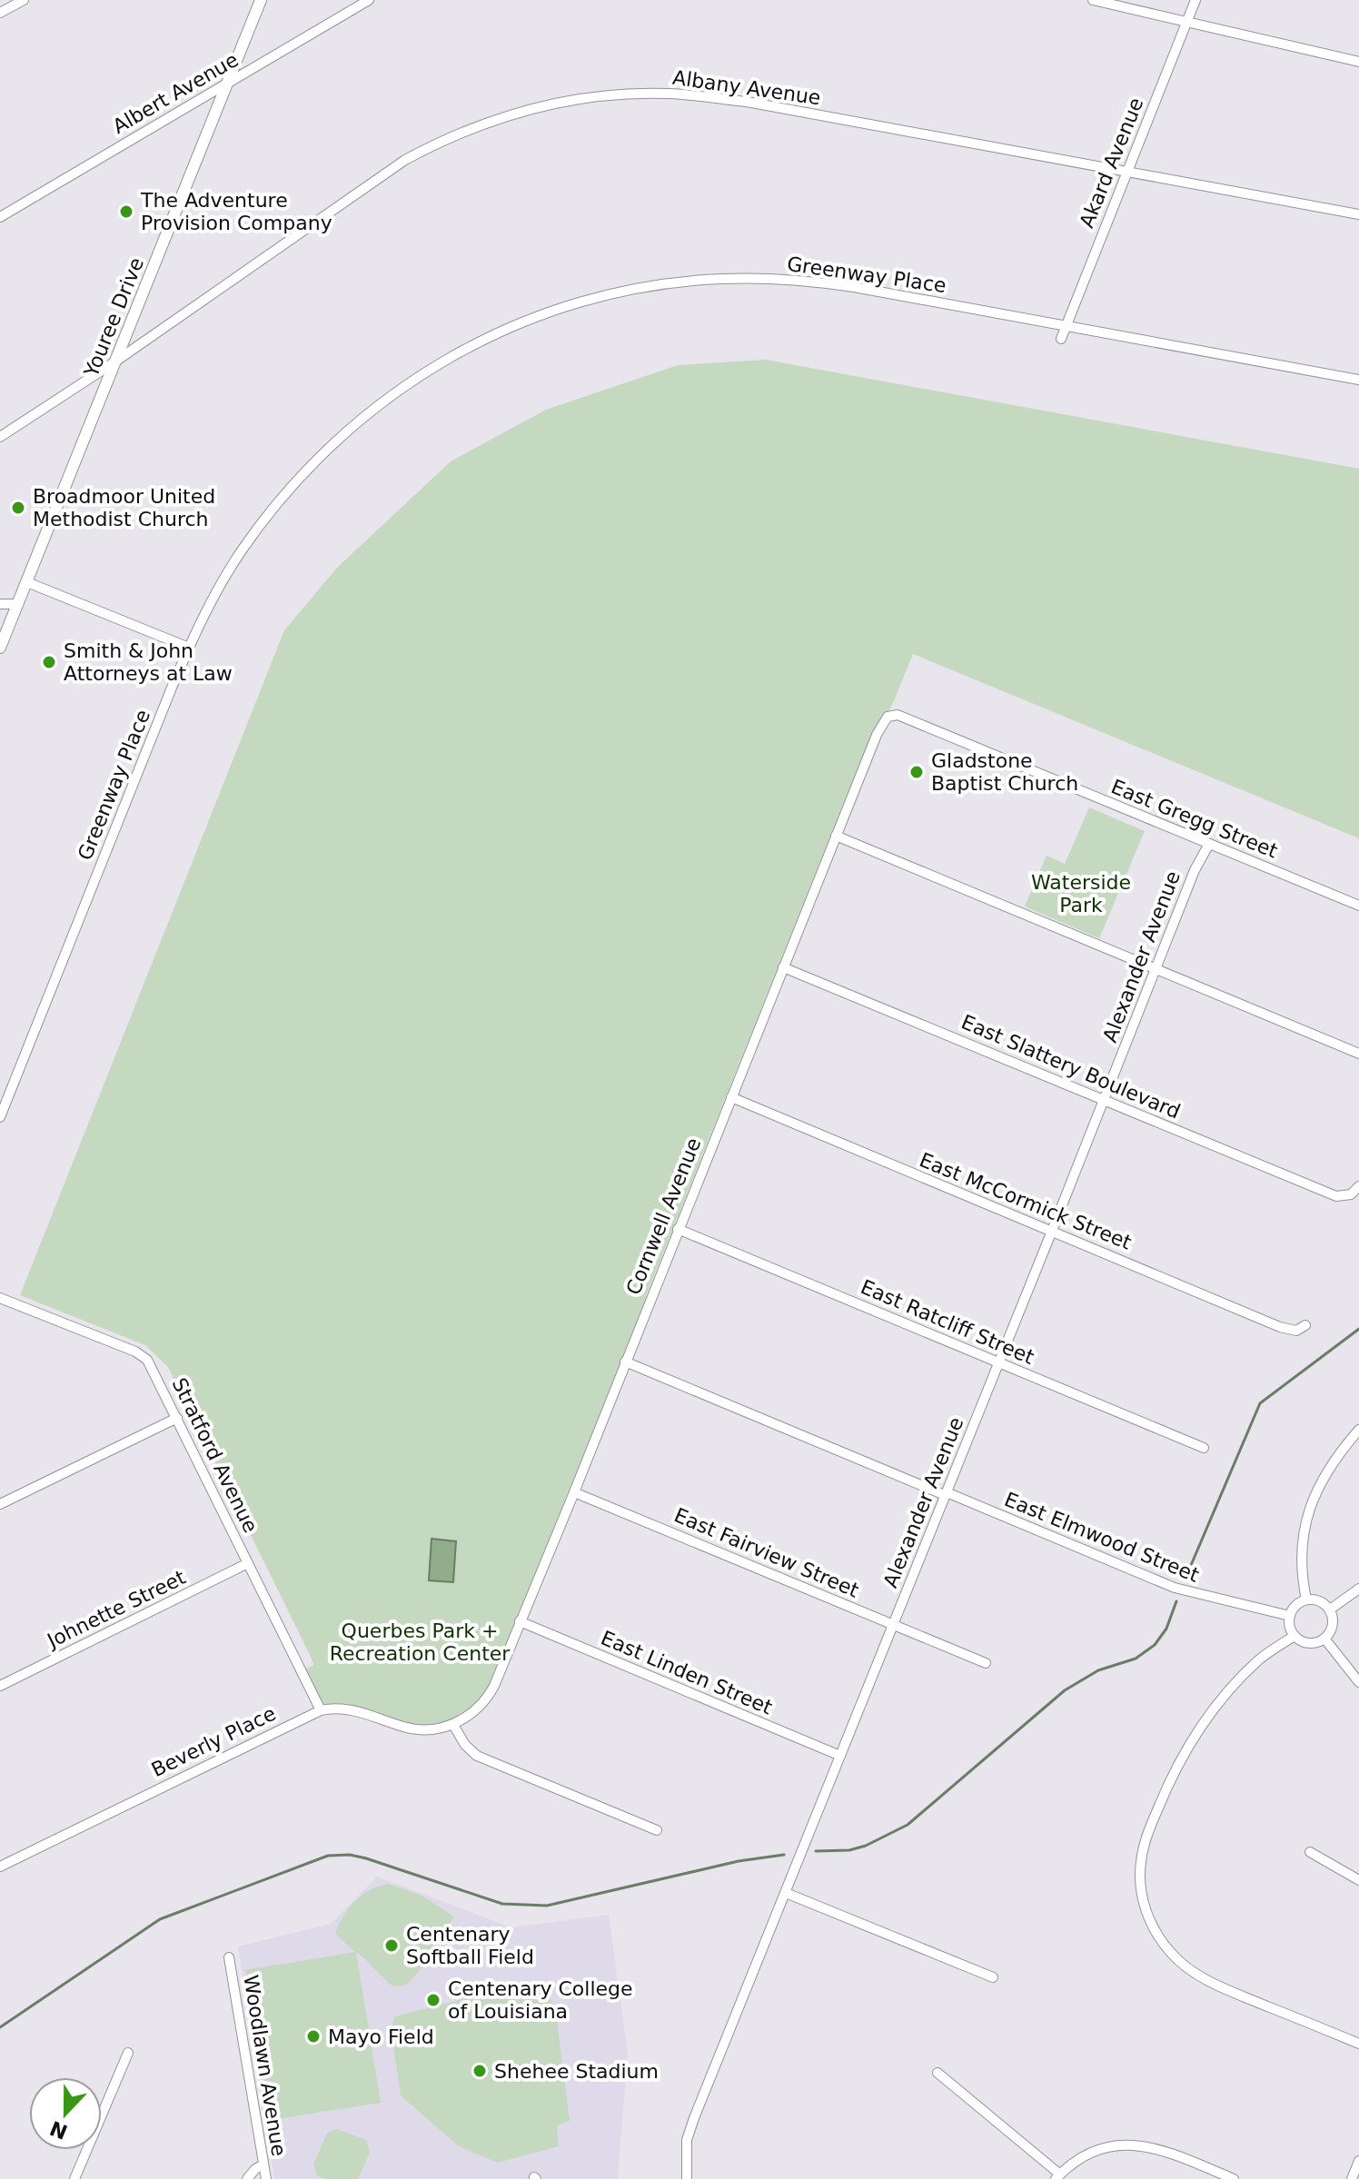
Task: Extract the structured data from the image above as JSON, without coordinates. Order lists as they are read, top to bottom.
{
  "streets": {
    "main road": ["Youree Drive"],
    "street": [
      "Albany Avenue",
      "Albert Avenue",
      "Akard Avenue",
      "Greenway Place",
      "East Gregg Street",
      "Alexander Avenue",
      "East Slattery Boulevard",
      "East McCormick Street",
      "Cornwell Avenue",
      "East Ratcliff Street",
      "Stratford Avenue",
      "East Elmwood Street",
      "East Fairview Street",
      "Johnette Street",
      "East Linden Street",
      "Beverly Place",
      "Woodlawn Avenue"
    ]
  },
  "crossings": [
    ["Albany Avenue", "Akard Avenue"],
    ["Albany Avenue", "Youree Drive"],
    ["Albert Avenue", "Youree Drive"],
    ["Akard Avenue", "Greenway Place"],
    ["East Gregg Street", "Alexander Avenue"],
    ["East Gregg Street", "Cornwell Avenue"],
    ["Alexander Avenue", "East Slattery Boulevard"],
    ["Alexander Avenue", "East McCormick Street"],
    ["Alexander Avenue", "East Ratcliff Street"],
    ["Alexander Avenue", "East Elmwood Street"],
    ["Alexander Avenue", "East Fairview Street"],
    ["Alexander Avenue", "East Linden Street"],
    ["East Slattery Boulevard", "Cornwell Avenue"],
    ["East McCormick Street", "Cornwell Avenue"],
    ["Cornwell Avenue", "East Ratcliff Street"],
    ["Cornwell Avenue", "East Elmwood Street"],
    ["Cornwell Avenue", "East Fairview Street"],
    ["Cornwell Avenue", "East Linden Street"],
    ["Cornwell Avenue", "Beverly Place"],
    ["Stratford Avenue", "Johnette Street"],
    ["Stratford Avenue", "Beverly Place"]
  ],
  "parks": ["Waterside Park", "Querbes Park + Recreation Center"],
  "places": [
    "The Adventure Provision Company",
    "Broadmoor United Methodist Church",
    "Smith & John Attorneys at Law",
    "Gladstone Baptist Church",
    "Centenary Softball Field",
    "Centenary College of Louisiana",
    "Mayo Field",
    "Shehee Stadium"
  ],
  "north": "bottom"
}
